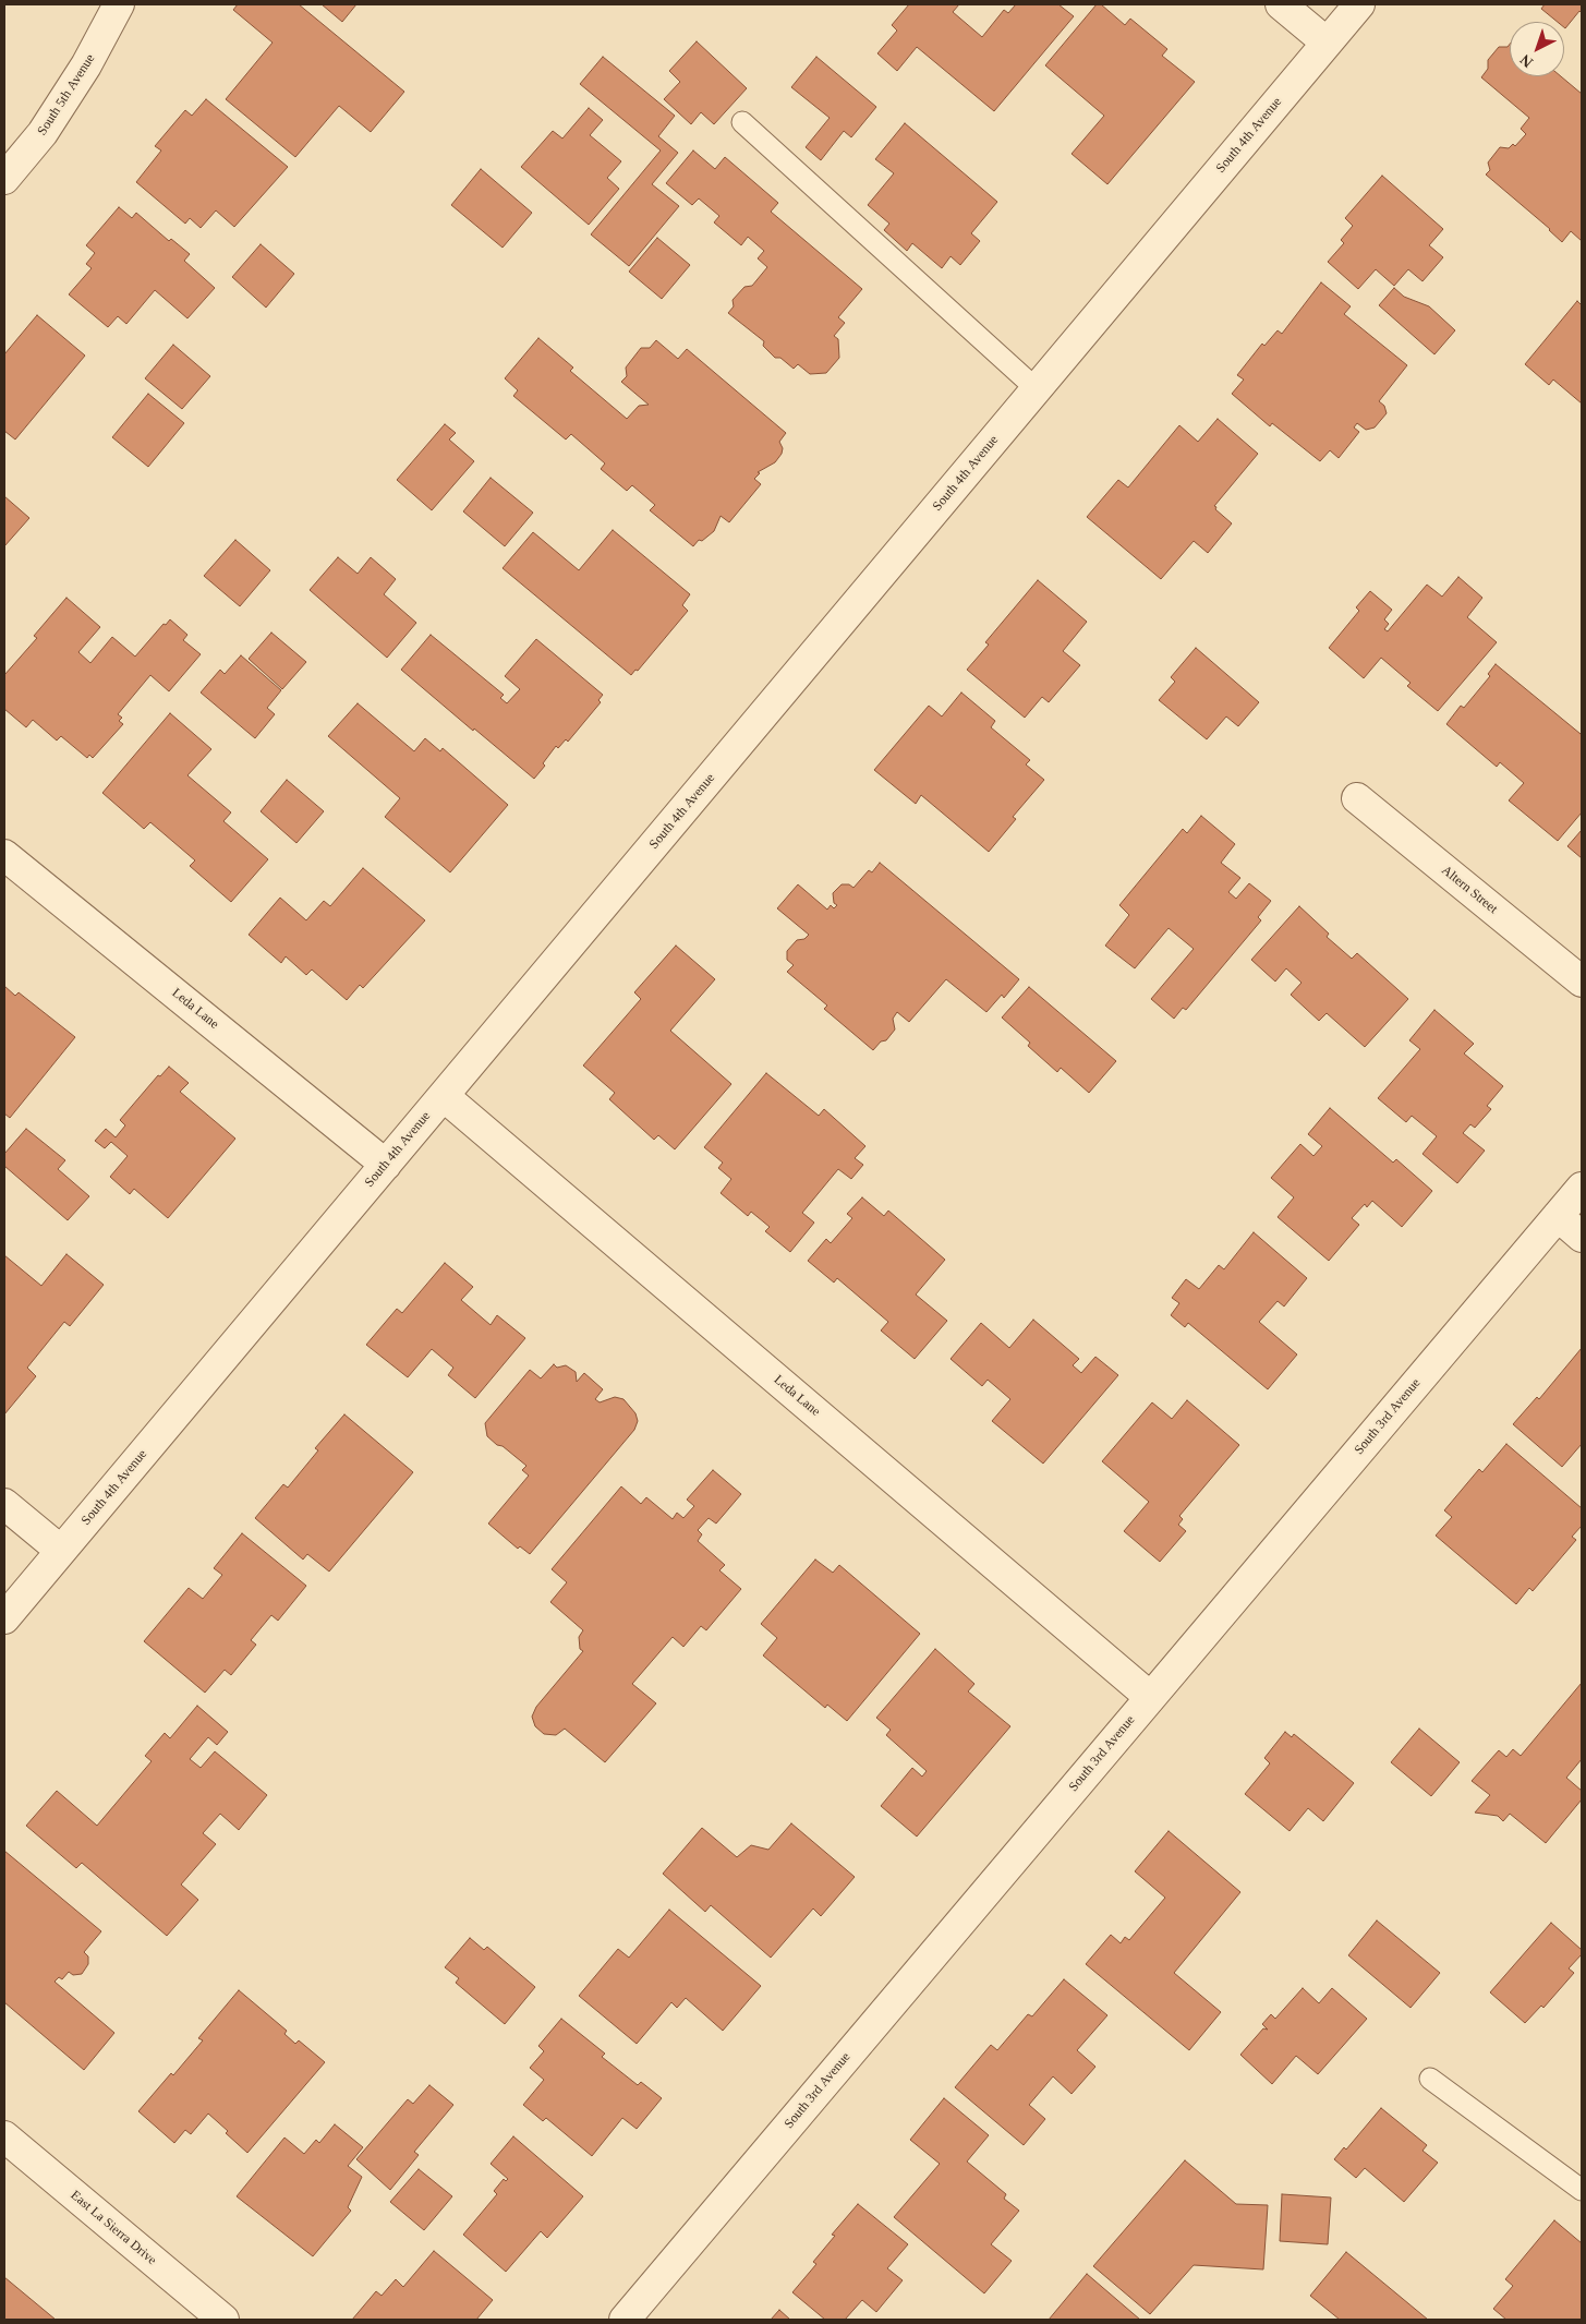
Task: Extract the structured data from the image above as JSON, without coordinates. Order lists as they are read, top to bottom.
{
  "streets": {
    "street": [
      "South 5th Avenue",
      "South 4th Avenue",
      "Altern Street",
      "Leda Lane",
      "South 3rd Avenue",
      "East La Sierra Drive"
    ]
  },
  "crossings": [
    ["South 4th Avenue", "Leda Lane"],
    ["Leda Lane", "South 3rd Avenue"]
  ],
  "north": "bottom left"
}
